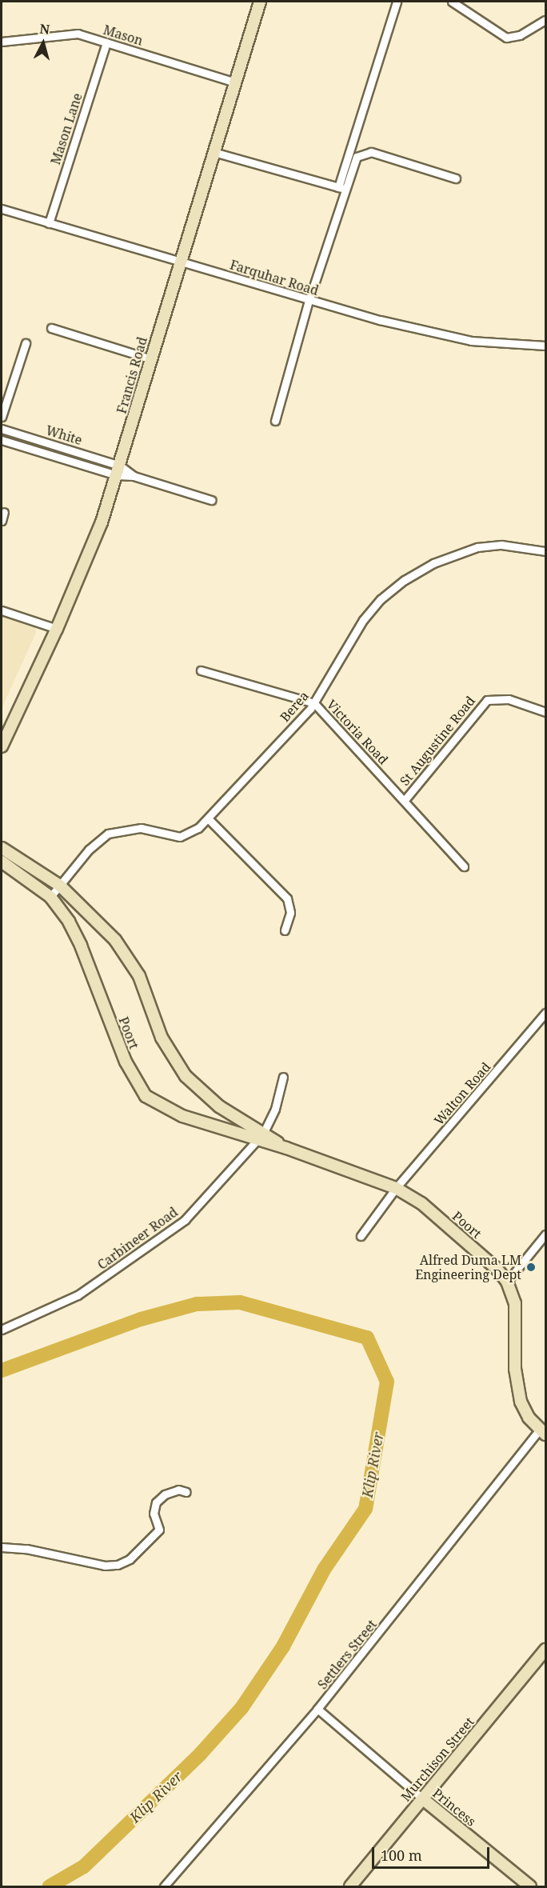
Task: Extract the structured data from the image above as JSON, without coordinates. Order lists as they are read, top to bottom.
{
  "streets": {
    "street": [
      "Mason",
      "Mason Lane",
      "Farquhar Road",
      "Francis Road",
      "White",
      "Berea",
      "Victoria Road",
      "St Augustine Road",
      "Poort",
      "Walton Road",
      "Carbineer Road",
      "Settlers Street",
      "Murchison Street",
      "Princess"
    ]
  },
  "crossings": [
    ["Mason", "Mason Lane"],
    ["Mason", "Francis Road"],
    ["Mason Lane", "Farquhar Road"],
    ["Farquhar Road", "Francis Road"],
    ["Francis Road", "White"],
    ["Berea", "Victoria Road"],
    ["Berea", "Poort"],
    ["Victoria Road", "St Augustine Road"],
    ["Poort", "Walton Road"],
    ["Poort", "Carbineer Road"],
    ["Poort", "Settlers Street"],
    ["Settlers Street", "Princess"],
    ["Murchison Street", "Princess"]
  ],
  "water": ["Klip River"],
  "places": ["Alfred Duma LM Engineering Dept"],
  "scale_bar": "100 m",
  "north": "top"
}
